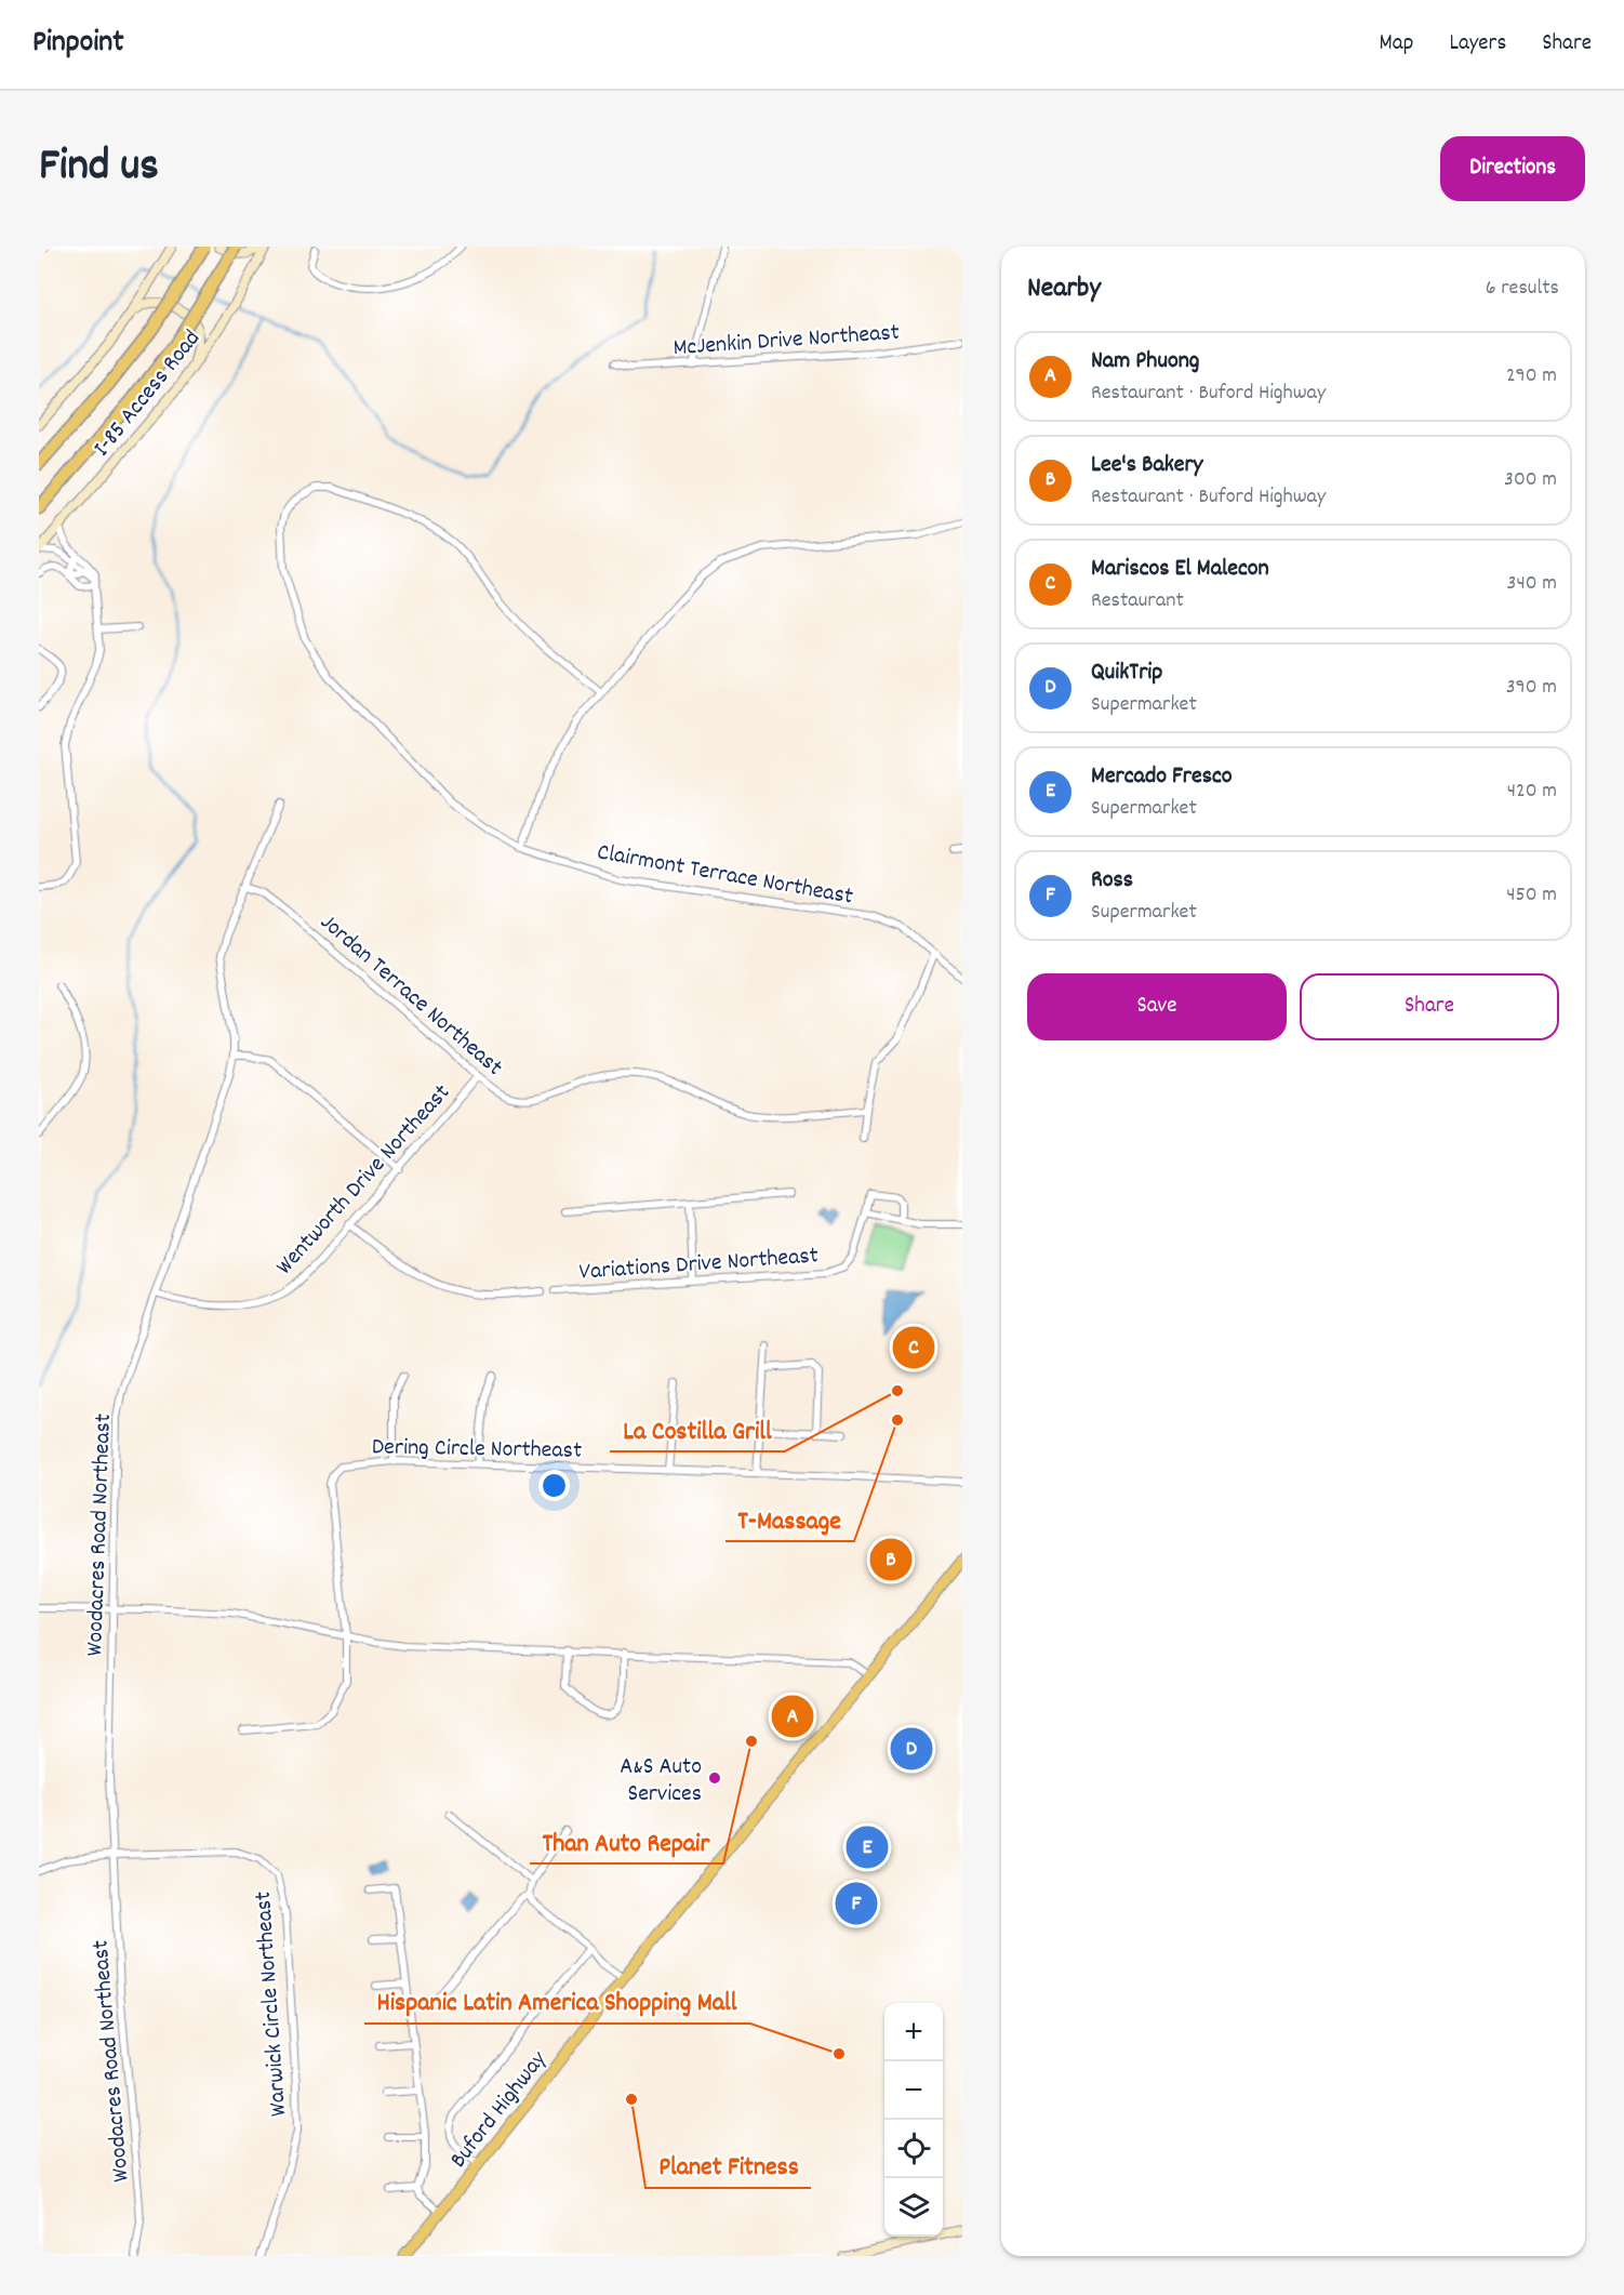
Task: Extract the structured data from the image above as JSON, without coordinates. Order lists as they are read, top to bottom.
{
  "streets": {
    "main road": ["I-85 Access Road", "Buford Highway"],
    "street": [
      "McJenkin Drive Northeast",
      "Clairmont Terrace Northeast",
      "Jordan Terrace Northeast",
      "Wentworth Drive Northeast",
      "Variations Drive Northeast",
      "Dering Circle Northeast",
      "Woodacres Road Northeast",
      "Warwick Circle Northeast"
    ]
  },
  "crossings": [
    ["Jordan Terrace Northeast", "Wentworth Drive Northeast"],
    ["Jordan Terrace Northeast", "Woodacres Road Northeast"],
    ["Wentworth Drive Northeast", "Woodacres Road Northeast"],
    ["Woodacres Road Northeast", "Warwick Circle Northeast"]
  ],
  "places": [
    "La Costilla Grill",
    "T-Massage",
    "Than Auto Repair",
    "A&S Auto Services",
    "Hispanic Latin America Shopping Mall",
    "Planet Fitness"
  ],
  "page": {
    "header": "Pinpoint",
    "nav": ["Map", "Layers", "Share"],
    "title": "Find us",
    "buttons": [
      "Directions",
      ["Save", "Share"]
    ],
    "heading": ["Nearby", "6 results"],
    "list": [
      {
        "mark": "A",
        "name": "Nam Phuong",
        "note": "Restaurant · Buford Highway",
        "value": "290 m"
      },
      {
        "mark": "B",
        "name": "Lee's Bakery",
        "note": "Restaurant · Buford Highway",
        "value": "300 m"
      },
      {
        "mark": "C",
        "name": "Mariscos El Malecon",
        "note": "Restaurant",
        "value": "340 m"
      },
      {
        "mark": "D",
        "name": "QuikTrip",
        "note": "Supermarket",
        "value": "390 m"
      },
      {
        "mark": "E",
        "name": "Mercado Fresco",
        "note": "Supermarket",
        "value": "420 m"
      },
      {
        "mark": "F",
        "name": "Ross",
        "note": "Supermarket",
        "value": "450 m"
      }
    ],
    "pins": [
      "C",
      "B",
      "A",
      "D",
      "E",
      "F"
    ],
    "map_buttons": ["+", "−"]
  }
}
